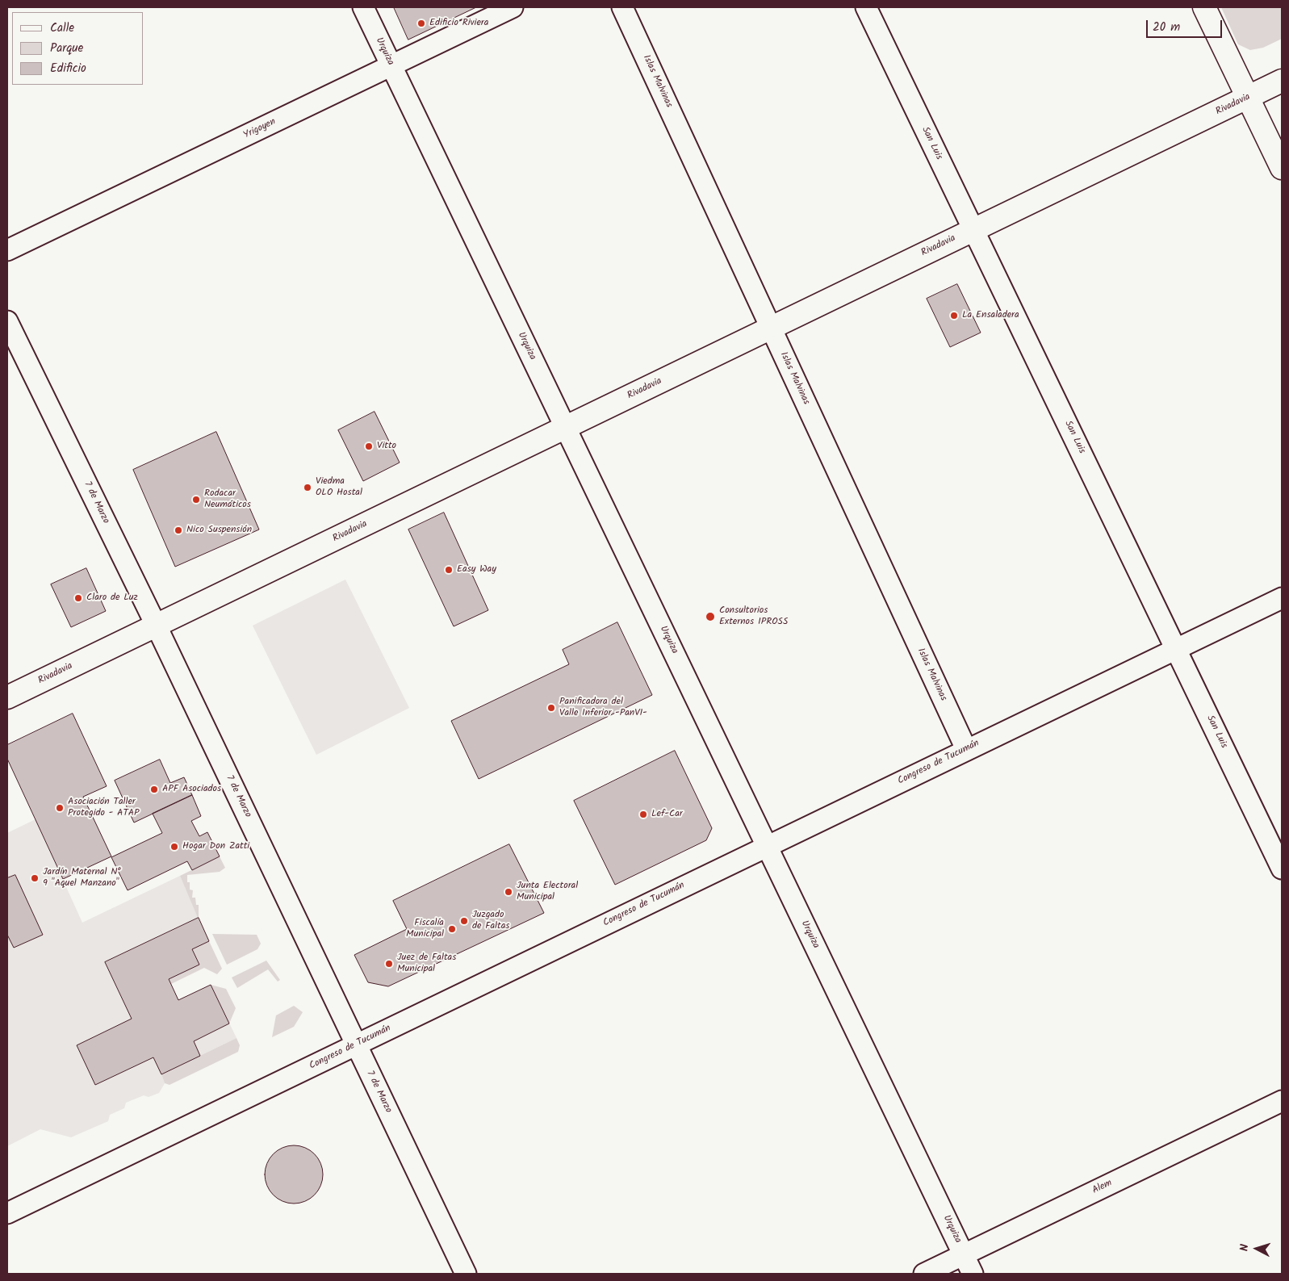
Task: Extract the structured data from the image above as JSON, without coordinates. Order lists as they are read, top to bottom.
{
  "streets": {
    "main road": ["Rivadavia"],
    "street": [
      "Urquiza",
      "Islas Malvinas",
      "Yrigoyen",
      "San Luis",
      "7 de Marzo",
      "Congreso de Tucumán",
      "Alem"
    ]
  },
  "crossings": [
    ["Urquiza", "Rivadavia"],
    ["Urquiza", "Yrigoyen"],
    ["Urquiza", "Congreso de Tucumán"],
    ["Urquiza", "Alem"],
    ["Islas Malvinas", "Rivadavia"],
    ["Islas Malvinas", "Congreso de Tucumán"],
    ["Rivadavia", "San Luis"],
    ["Rivadavia", "7 de Marzo"],
    ["San Luis", "Congreso de Tucumán"],
    ["7 de Marzo", "Congreso de Tucumán"]
  ],
  "places": [
    "Edificio Riviera",
    "La Ensaladera",
    "Vitto",
    "Viedma OLO Hostal",
    "Rodacar Neumáticos",
    "Nico Suspensión",
    "Easy Way",
    "Claro de Luz",
    "Consultorios Externos IPROSS",
    "Panificadora del Valle Inferior -PanVI-",
    "APF Asociados",
    "Asociación Taller Protegido - ATAP",
    "Lef-Car",
    "Hogar Don Zatti",
    "Jardín Maternal N° 9 \"Aquel Manzano\"",
    "Junta Electoral Municipal",
    "Juzgado de Faltas",
    "Fiscalía Municipal",
    "Juez de Faltas Municipal"
  ],
  "legend": ["Calle", "Parque", "Edificio"],
  "scale_bar": "20 m",
  "north": "left"
}
